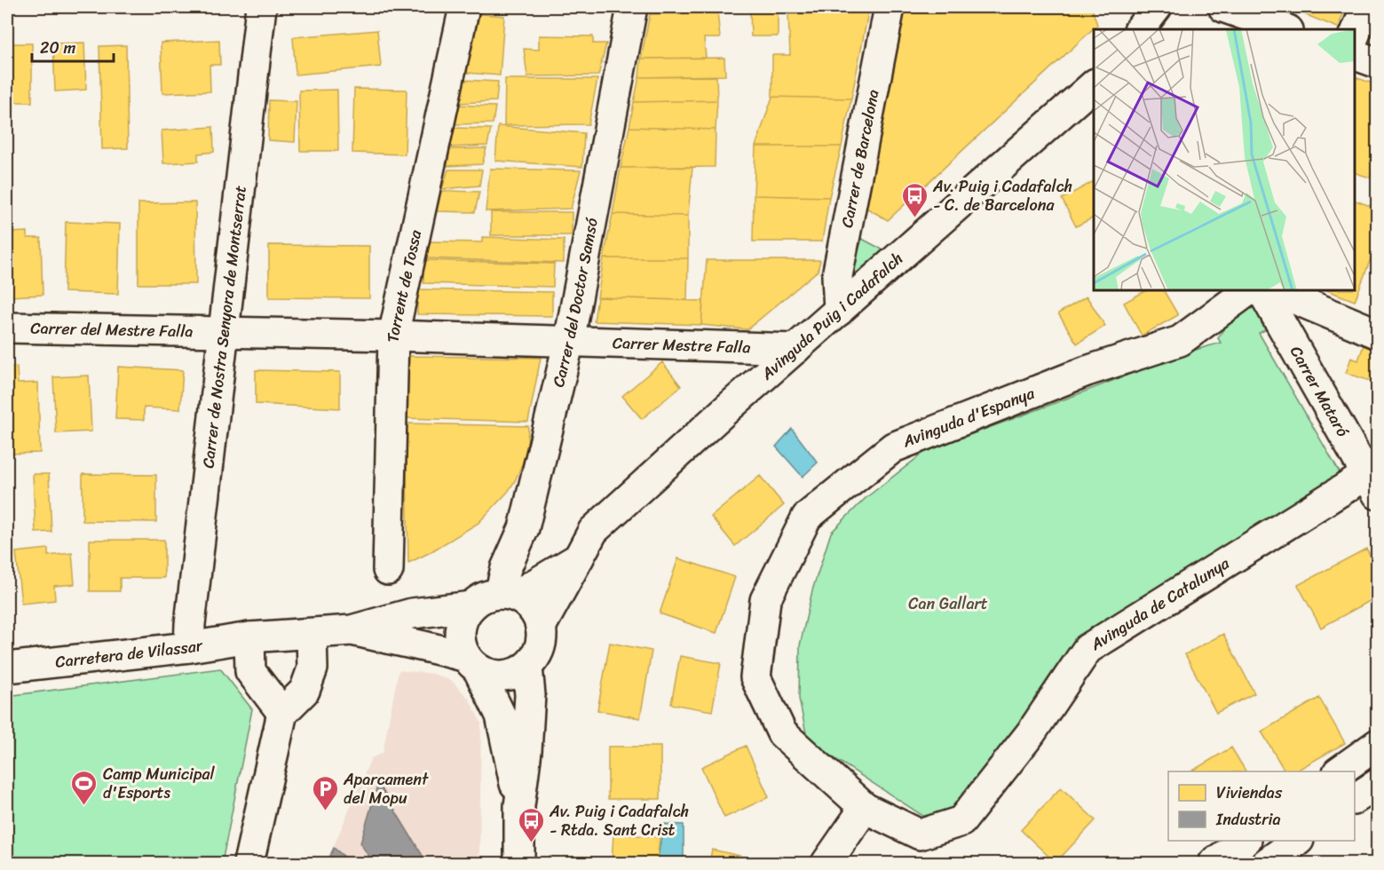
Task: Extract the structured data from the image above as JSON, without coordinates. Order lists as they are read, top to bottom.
{
  "streets": {
    "street": [
      "Carrer de Barcelona",
      "Torrent de Tossa",
      "Carrer del Doctor Samsó",
      "Avinguda Puig i Cadafalch",
      "Carrer de Nostra Senyora de Montserrat",
      "Carrer del Mestre Falla",
      "Carrer Mestre Falla",
      "Carrer Mataró",
      "Avinguda d'Espanya",
      "Avinguda de Catalunya",
      "Carretera de Vilassar"
    ]
  },
  "crossings": [
    ["Carrer de Barcelona", "Avinguda Puig i Cadafalch"],
    ["Torrent de Tossa", "Carrer del Mestre Falla"],
    ["Carrer del Doctor Samsó", "Avinguda Puig i Cadafalch"],
    ["Carrer del Doctor Samsó", "Carrer del Mestre Falla"],
    ["Carrer del Doctor Samsó", "Carrer Mestre Falla"],
    ["Avinguda Puig i Cadafalch", "Carrer Mestre Falla"],
    ["Carrer de Nostra Senyora de Montserrat", "Carrer del Mestre Falla"],
    ["Carrer de Nostra Senyora de Montserrat", "Carretera de Vilassar"],
    ["Carrer del Mestre Falla", "Carrer Mestre Falla"],
    ["Carrer Mataró", "Avinguda de Catalunya"],
    ["Avinguda d'Espanya", "Avinguda de Catalunya"]
  ],
  "parks": ["Can Gallart"],
  "places": {
    "bus stop": ["Av. Puig i Cadafalch - C. de Barcelona", "Av. Puig i Cadafalch - Rtda. Sant Crist"],
    "sports": ["Camp Municipal d'Esports"],
    "parking": ["Aparcament del Mopu"]
  },
  "legend": ["Viviendas", "Industria"],
  "scale_bar": "20 m"
}
